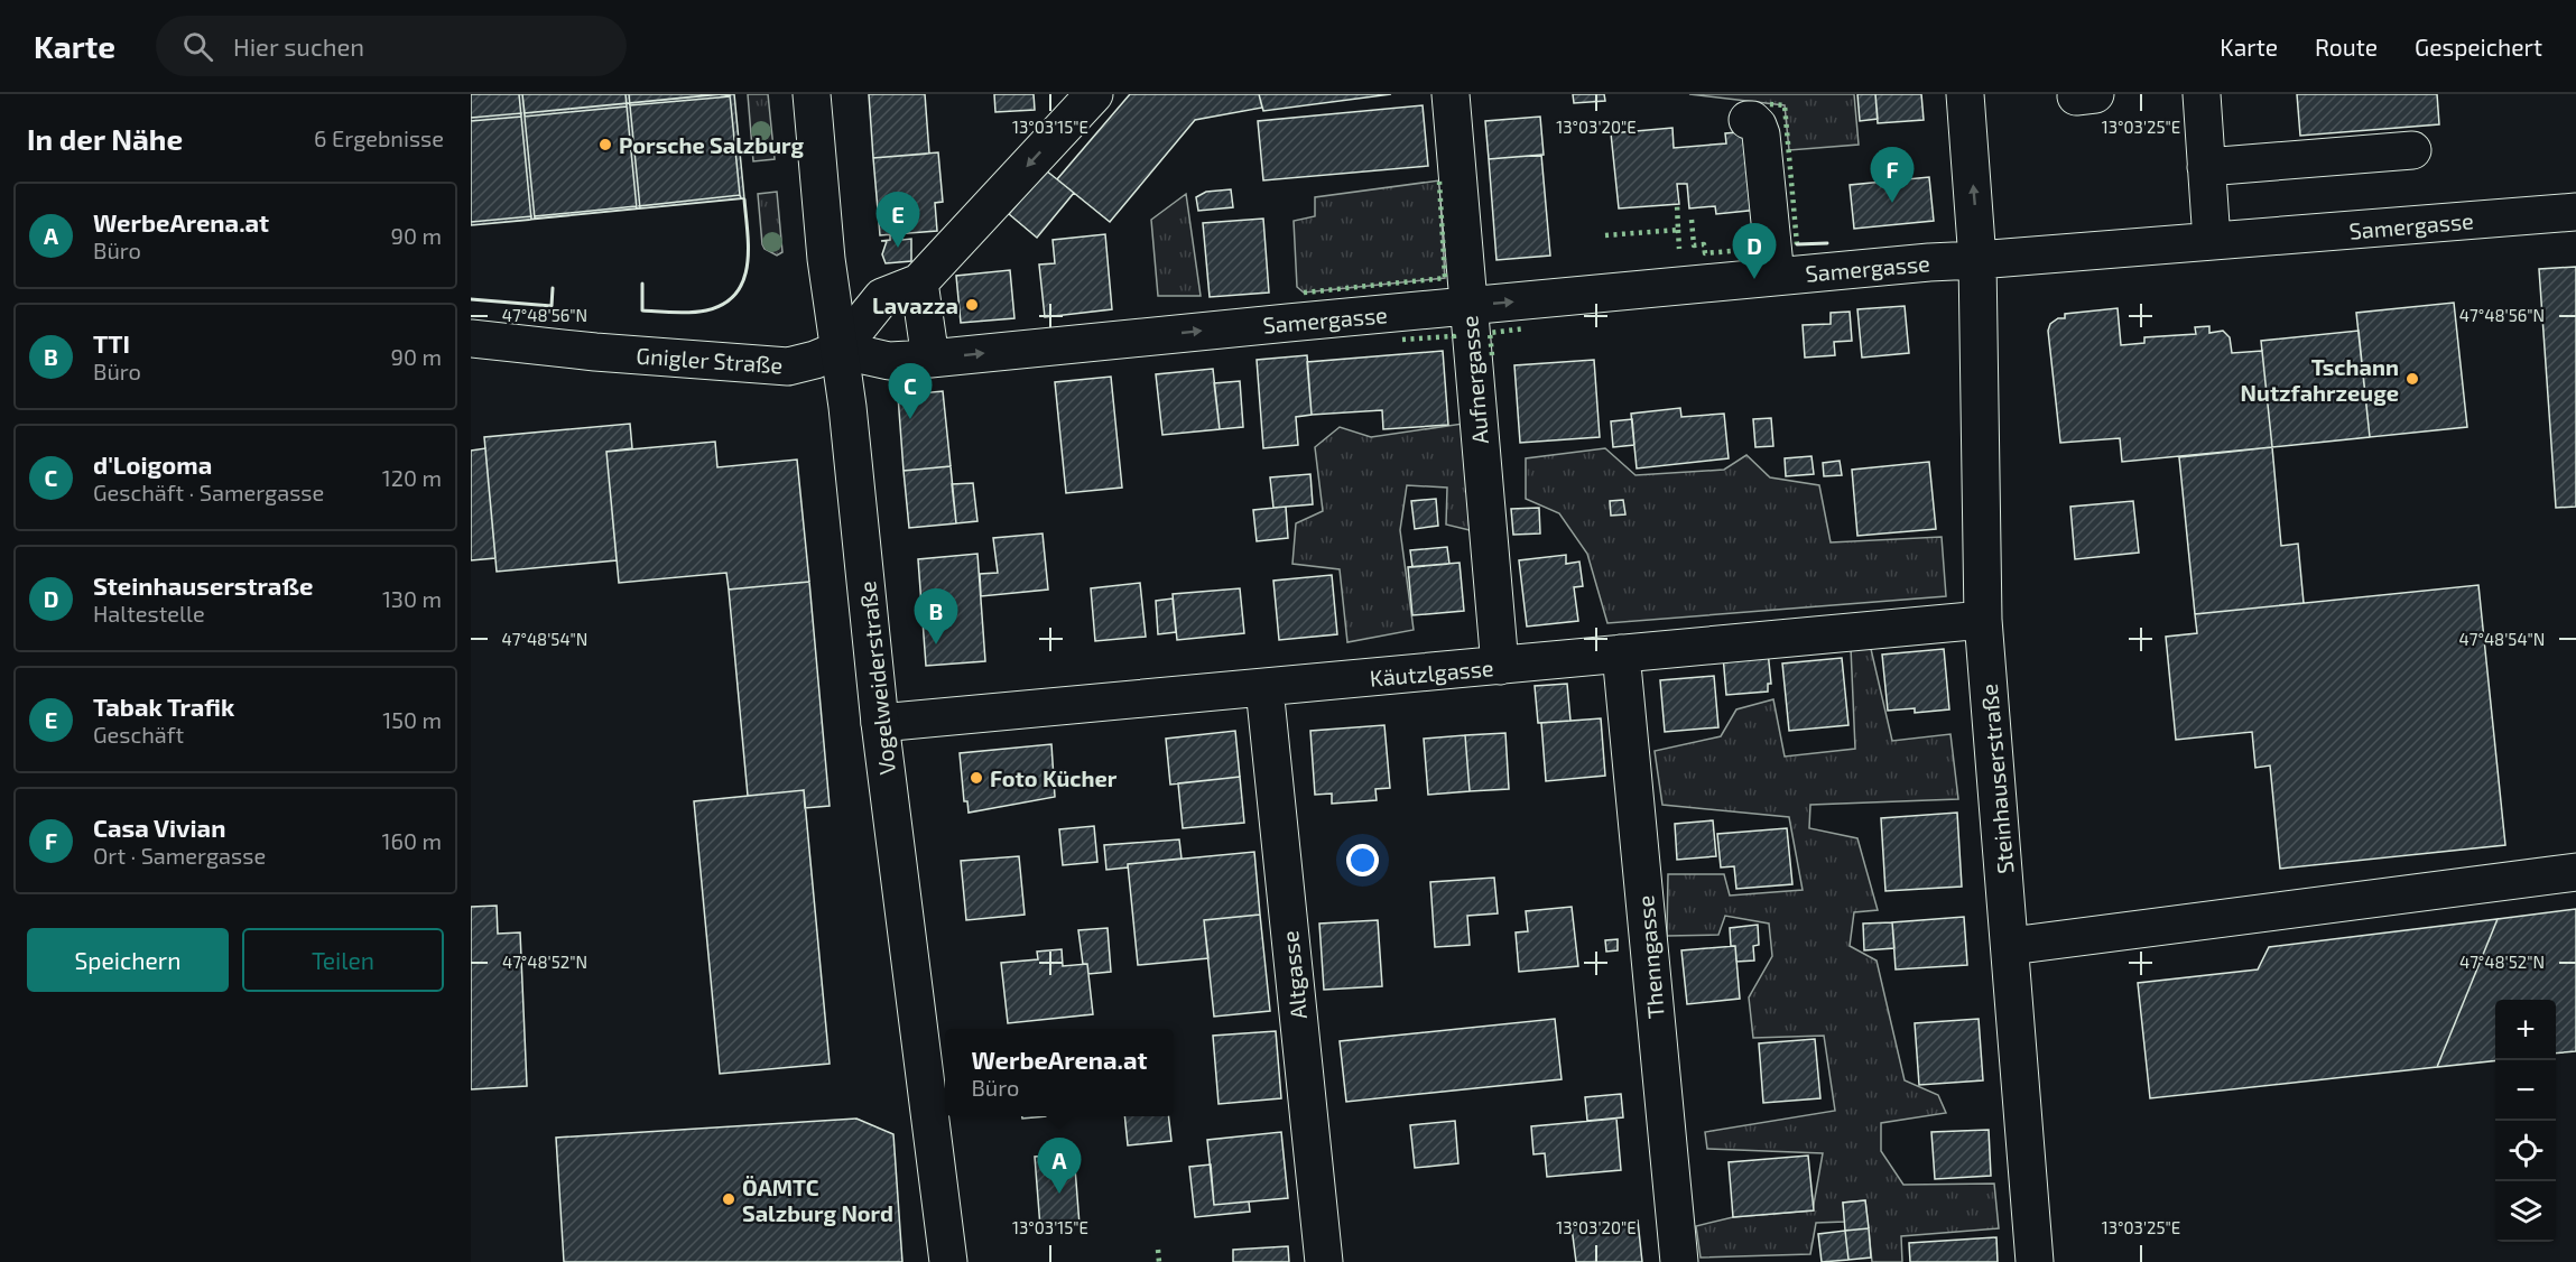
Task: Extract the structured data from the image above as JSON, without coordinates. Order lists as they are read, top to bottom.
{
  "streets": {
    "street": [
      "Samergasse",
      "Gnigler Straße",
      "Aufnergasse",
      "Käutzlgasse",
      "Vogelweiderstraße",
      "Steinhauserstraße",
      "Thenngasse",
      "Altgasse"
    ]
  },
  "crossings": [
    ["Samergasse", "Gnigler Straße"],
    ["Samergasse", "Aufnergasse"],
    ["Samergasse", "Vogelweiderstraße"],
    ["Samergasse", "Steinhauserstraße"],
    ["Gnigler Straße", "Vogelweiderstraße"],
    ["Aufnergasse", "Käutzlgasse"],
    ["Käutzlgasse", "Vogelweiderstraße"],
    ["Käutzlgasse", "Steinhauserstraße"],
    ["Käutzlgasse", "Thenngasse"],
    ["Käutzlgasse", "Altgasse"]
  ],
  "one_way": ["Samergasse"],
  "places": [
    "Porsche Salzburg",
    "Lavazza",
    "Tschann Nutzfahrzeuge",
    "Foto Kücher",
    "ÖAMTC Salzburg Nord"
  ],
  "page": {
    "header": "Karte",
    "search": "Hier suchen",
    "nav": ["Karte", "Route", "Gespeichert"],
    "heading": ["In der Nähe", "6 Ergebnisse"],
    "pins": [
      "F",
      "E",
      "D",
      "C",
      "B",
      "A"
    ],
    "list": [
      {
        "mark": "A",
        "name": "WerbeArena.at",
        "note": "Büro",
        "value": "90 m"
      },
      {
        "mark": "B",
        "name": "TTI",
        "note": "Büro",
        "value": "90 m"
      },
      {
        "mark": "C",
        "name": "d'Loigoma",
        "note": "Geschäft · Samergasse",
        "value": "120 m"
      },
      {
        "mark": "D",
        "name": "Steinhauserstraße",
        "note": "Haltestelle",
        "value": "130 m"
      },
      {
        "mark": "E",
        "name": "Tabak Trafik",
        "note": "Geschäft",
        "value": "150 m"
      },
      {
        "mark": "F",
        "name": "Casa Vivian",
        "note": "Ort · Samergasse",
        "value": "160 m"
      }
    ],
    "buttons": ["Speichern", "Teilen"],
    "map_buttons": ["+", "−"],
    "popup": ["WerbeArena.at", "Büro"]
  },
  "coordinates": [
    "13°03'15\"E",
    "13°03'20\"E",
    "13°03'25\"E",
    "47°48'56\"N",
    "47°48'54\"N",
    "47°48'52\"N"
  ]
}
